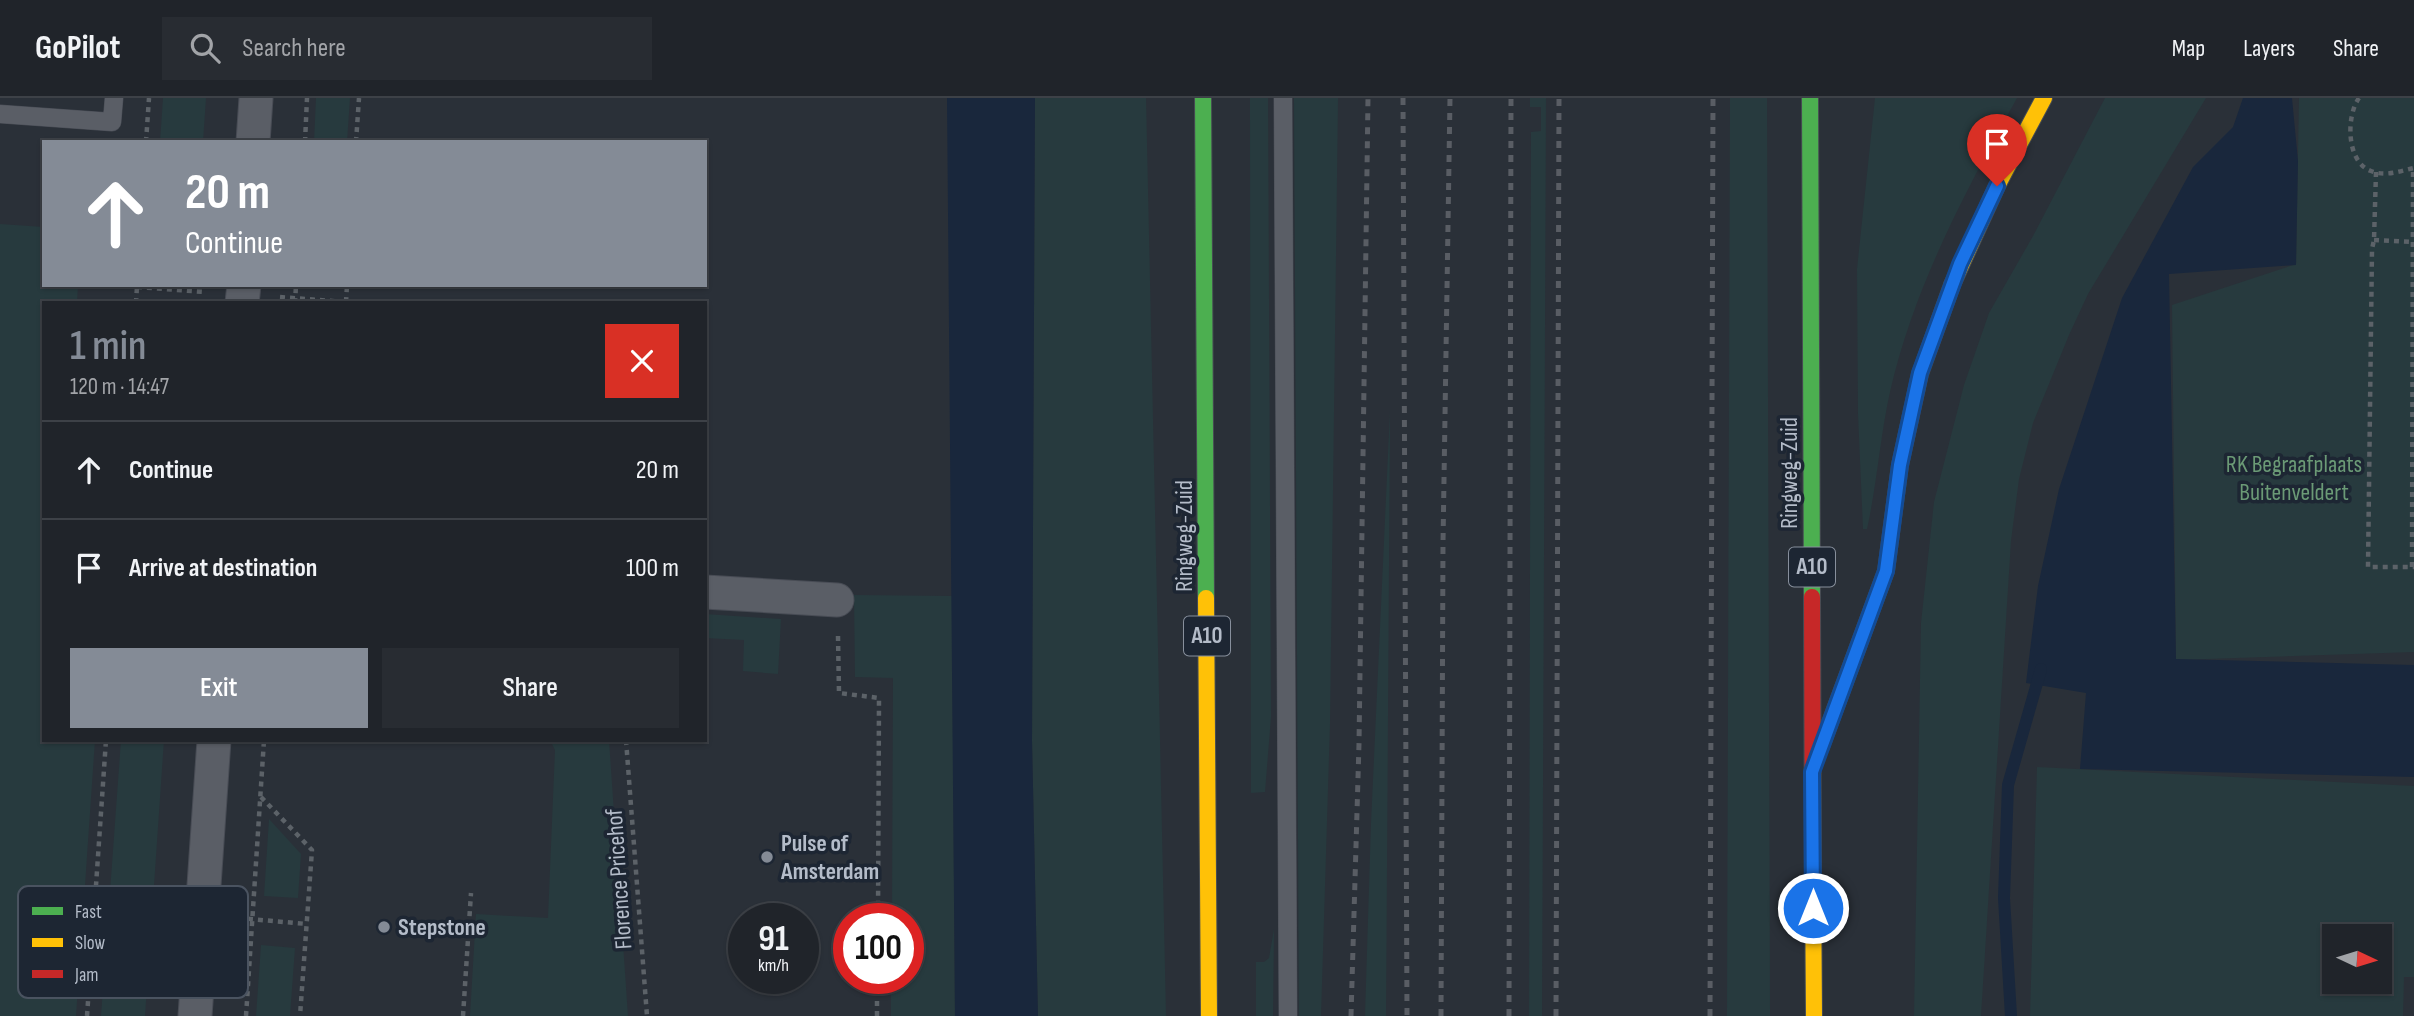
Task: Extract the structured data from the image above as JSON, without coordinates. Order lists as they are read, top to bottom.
{
  "streets": {
    "highway": ["Ringweg-Zuid", "A10"],
    "path": ["Florence Pricehof"]
  },
  "crossings": [
    ["Ringweg-Zuid", "A10"]
  ],
  "parks": ["RK Begraafplaats Buitenveldert"],
  "places": ["Pulse of Amsterdam", "Stepstone"],
  "legend": ["Fast", "Slow", "Jam"],
  "north": "right",
  "page": {
    "header": "GoPilot",
    "search": "Search here",
    "nav": ["Map", "Layers", "Share"],
    "turn": ["20 m", "Continue"],
    "heading": ["1 min", "120 m · 14:47"],
    "list": [
      {
        "name": "Continue",
        "value": "20 m"
      },
      {
        "name": "Arrive at destination",
        "value": "100 m"
      }
    ],
    "buttons": ["Exit", "Share"],
    "speed": "91 km/h",
    "limit": "100"
  }
}
